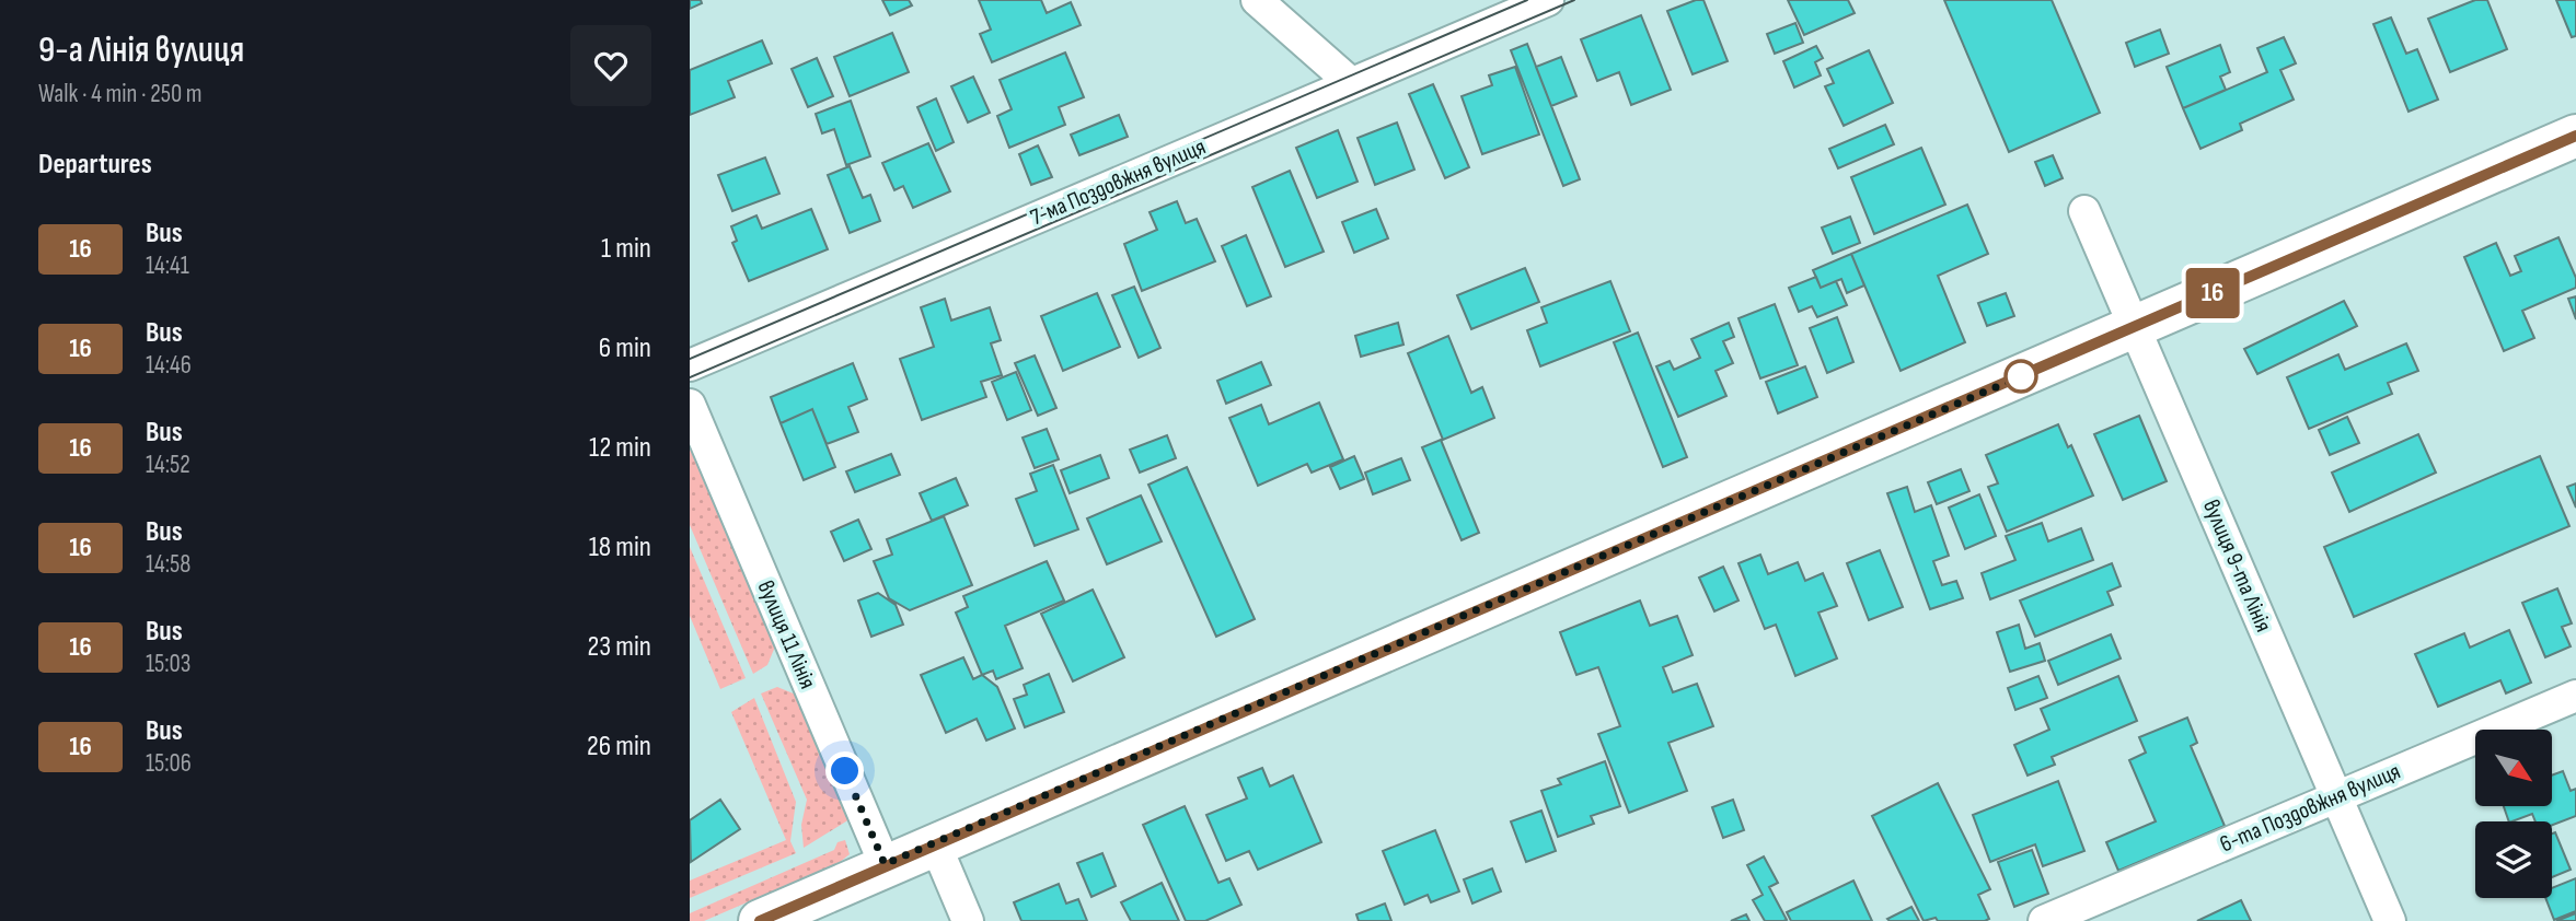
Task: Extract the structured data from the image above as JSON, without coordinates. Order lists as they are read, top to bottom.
{
  "streets": {
    "street": [
      "7-ма Поздовжня вулиця",
      "вулиця 9-та Лінія",
      "вулиця 11 Лінія",
      "6-та Поздовжня вулиця"
    ]
  },
  "crossings": [
    ["вулиця 9-та Лінія", "6-та Поздовжня вулиця"]
  ],
  "lines": ["bus line 16"],
  "north": "bottom right",
  "page": {
    "heading": [
      ["9-а Лінія вулиця", "Walk · 4 min · 250 m"],
      "Departures"
    ],
    "on_map": "16",
    "list": [
      {
        "mark": "16",
        "name": "Bus",
        "note": "14:41",
        "value": "1 min"
      },
      {
        "mark": "16",
        "name": "Bus",
        "note": "14:46",
        "value": "6 min"
      },
      {
        "mark": "16",
        "name": "Bus",
        "note": "14:52",
        "value": "12 min"
      },
      {
        "mark": "16",
        "name": "Bus",
        "note": "14:58",
        "value": "18 min"
      },
      {
        "mark": "16",
        "name": "Bus",
        "note": "15:03",
        "value": "23 min"
      },
      {
        "mark": "16",
        "name": "Bus",
        "note": "15:06",
        "value": "26 min"
      }
    ]
  }
}
